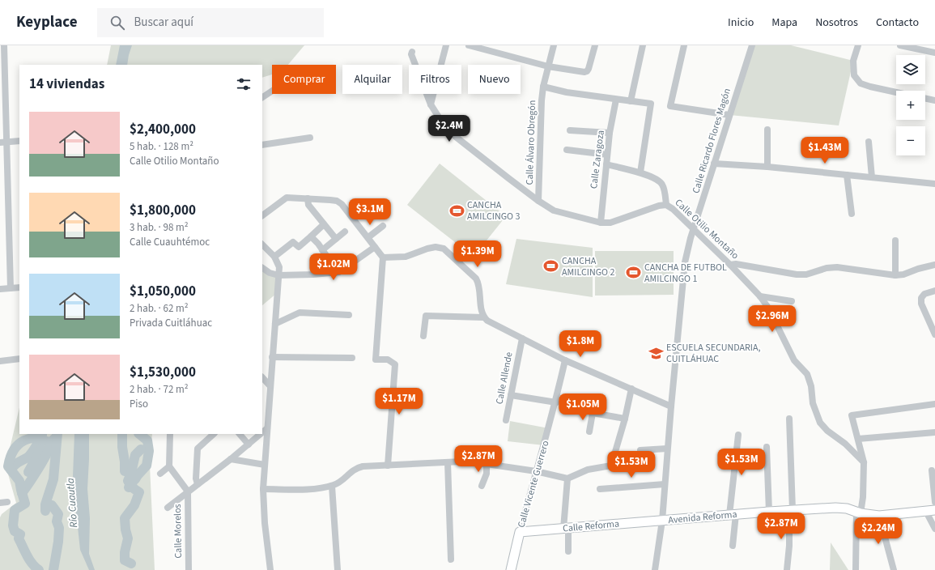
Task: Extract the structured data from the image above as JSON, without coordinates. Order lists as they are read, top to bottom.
{
  "streets": {
    "street": [
      "Calle Ricardo Flores Magón",
      "Calle Álvaro Obregón",
      "Calle Zaragoza",
      "Calle Otilio Montaño",
      "Calle Allende",
      "Calle Vicente Guerrero",
      "Avenida Reforma",
      "Calle Reforma",
      "Calle Morelos"
    ]
  },
  "crossings": [
    ["Calle Ricardo Flores Magón", "Calle Otilio Montaño"],
    ["Calle Ricardo Flores Magón", "Avenida Reforma"],
    ["Calle Ricardo Flores Magón", "Calle Reforma"],
    ["Calle Álvaro Obregón", "Calle Otilio Montaño"],
    ["Calle Zaragoza", "Calle Otilio Montaño"],
    ["Calle Vicente Guerrero", "Calle Reforma"],
    ["Avenida Reforma", "Calle Reforma"]
  ],
  "water": ["Río Cuautla"],
  "places": {
    "sports": ["CANCHA AMILCINGO 3", "CANCHA AMILCINGO 2", "CANCHA DE FUTBOL AMILCINGO 1"],
    "school or university": ["ESCUELA SECUNDARIA, CUITLÁHUAC"]
  },
  "page": {
    "header": "Keyplace",
    "search": "Buscar aquí",
    "nav": [
      "Inicio",
      "Mapa",
      "Nosotros",
      "Contacto"
    ],
    "map_buttons": ["+", "−"],
    "chip": [
      "Comprar",
      "Alquilar",
      "Filtros",
      "Nuevo"
    ],
    "heading": "14 viviendas",
    "list": [
      {
        "name": "$2,400,000",
        "note": "5 hab. · 128 m² · Calle Otilio Montaño"
      },
      {
        "name": "$1,800,000",
        "note": "3 hab. · 98 m² · Calle Cuauhtémoc"
      },
      {
        "name": "$1,050,000",
        "note": "2 hab. · 62 m² · Privada Cuitláhuac"
      },
      {
        "name": "$1,530,000",
        "note": "2 hab. · 72 m² · Piso"
      }
    ],
    "price": [
      "$2.4M",
      "$1.43M",
      "$3.1M",
      "$1.39M",
      "$1.02M",
      "$2.96M",
      "$1.8M",
      "$1.17M",
      "$1.05M",
      "$2.87M",
      "$1.53M",
      "$1.53M",
      "$2.87M",
      "$2.24M"
    ]
  }
}
